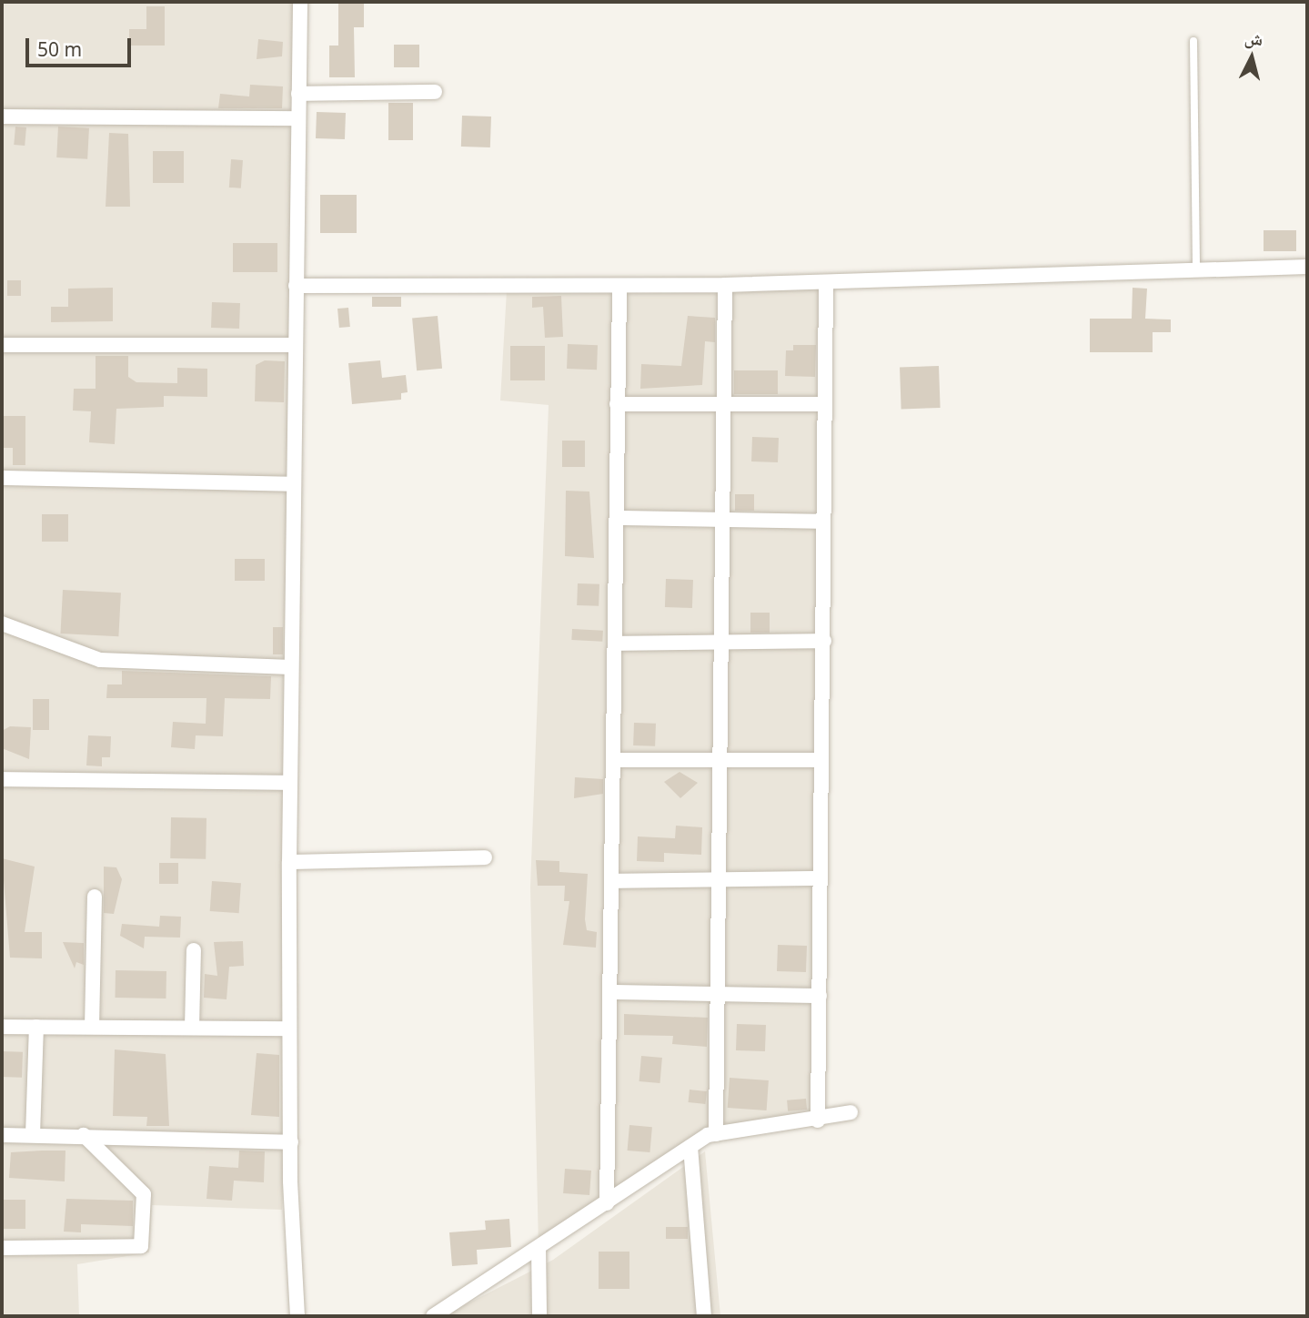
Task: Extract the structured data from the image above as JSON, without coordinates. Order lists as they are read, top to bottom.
{
  "scale_bar": "50 m",
  "north": "top"
}
